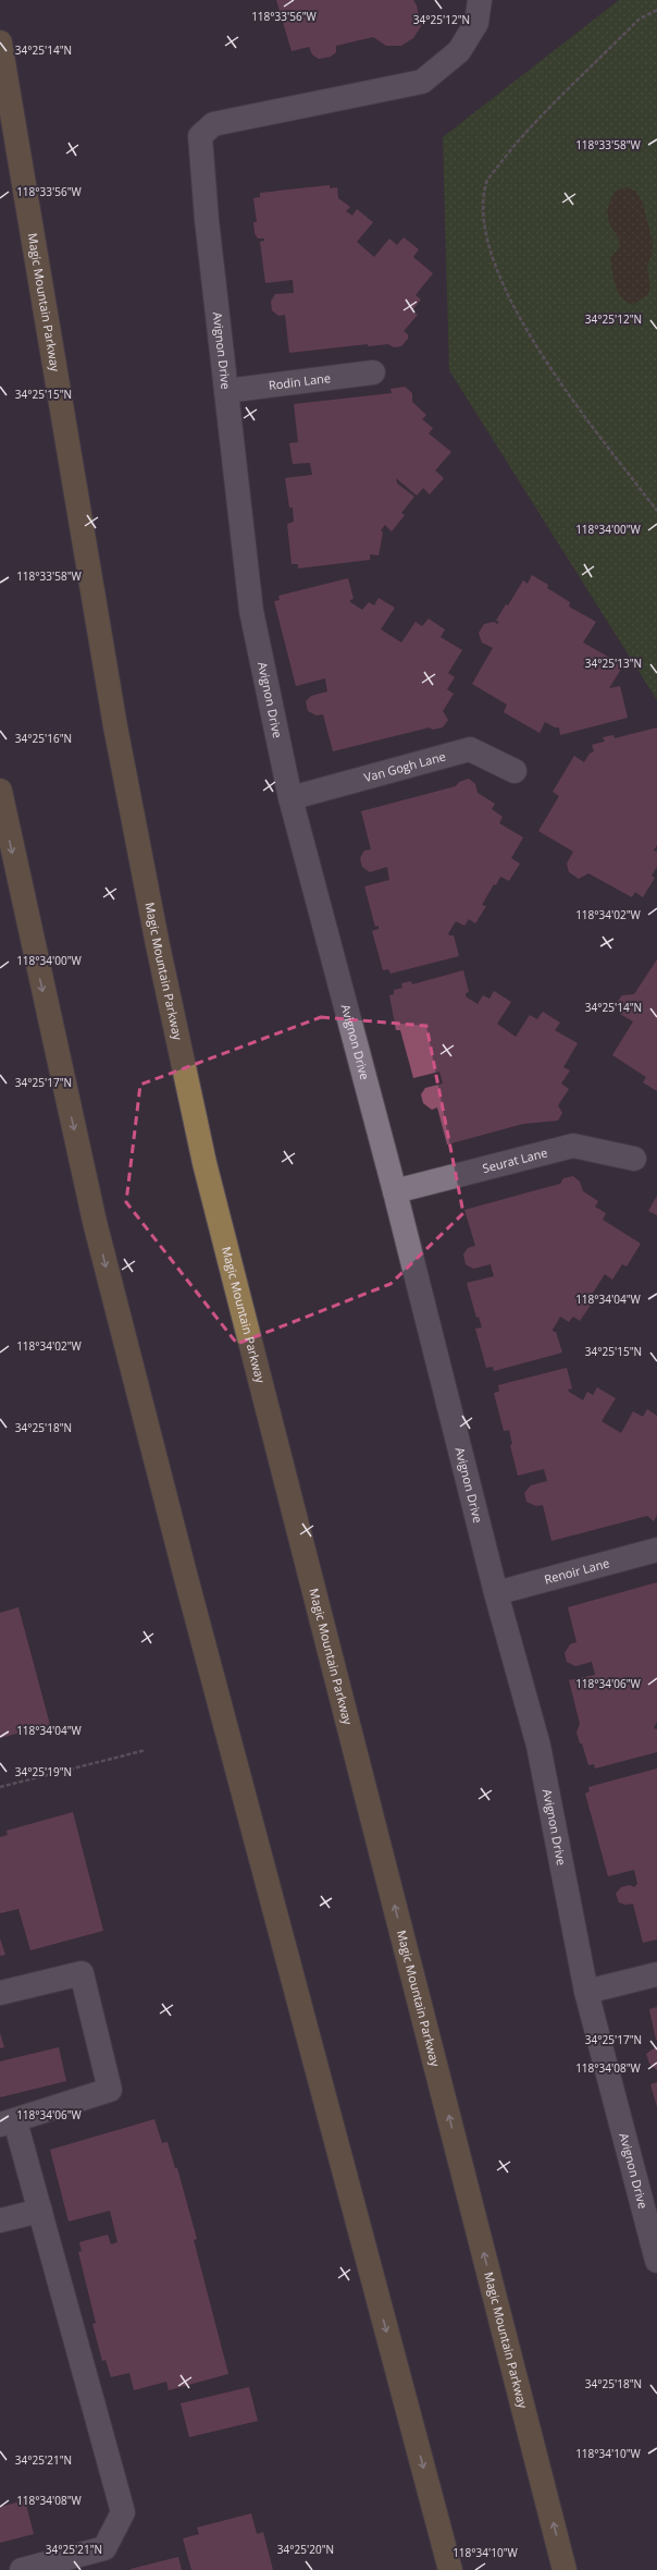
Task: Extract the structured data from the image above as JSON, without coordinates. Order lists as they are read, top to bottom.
{
  "streets": {
    "main road": ["Magic Mountain Parkway"],
    "lane": [
      "Avignon Drive",
      "Rodin Lane",
      "Van Gogh Lane",
      "Seurat Lane",
      "Renoir Lane"
    ]
  },
  "crossings": [
    ["Avignon Drive", "Rodin Lane"],
    ["Avignon Drive", "Van Gogh Lane"],
    ["Avignon Drive", "Seurat Lane"],
    ["Avignon Drive", "Renoir Lane"]
  ],
  "coordinates": [
    "118°33'56\"W",
    "34°25'12\"N",
    "34°25'14\"N",
    "118°33'58\"W",
    "34°25'15\"N",
    "118°34'00\"W",
    "34°25'13\"N",
    "34°25'16\"N",
    "118°34'02\"W",
    "34°25'17\"N",
    "118°34'04\"W",
    "34°25'18\"N",
    "118°34'06\"W",
    "34°25'19\"N",
    "118°34'08\"W",
    "118°34'10\"W",
    "34°25'21\"N",
    "34°25'20\"N"
  ]
}
